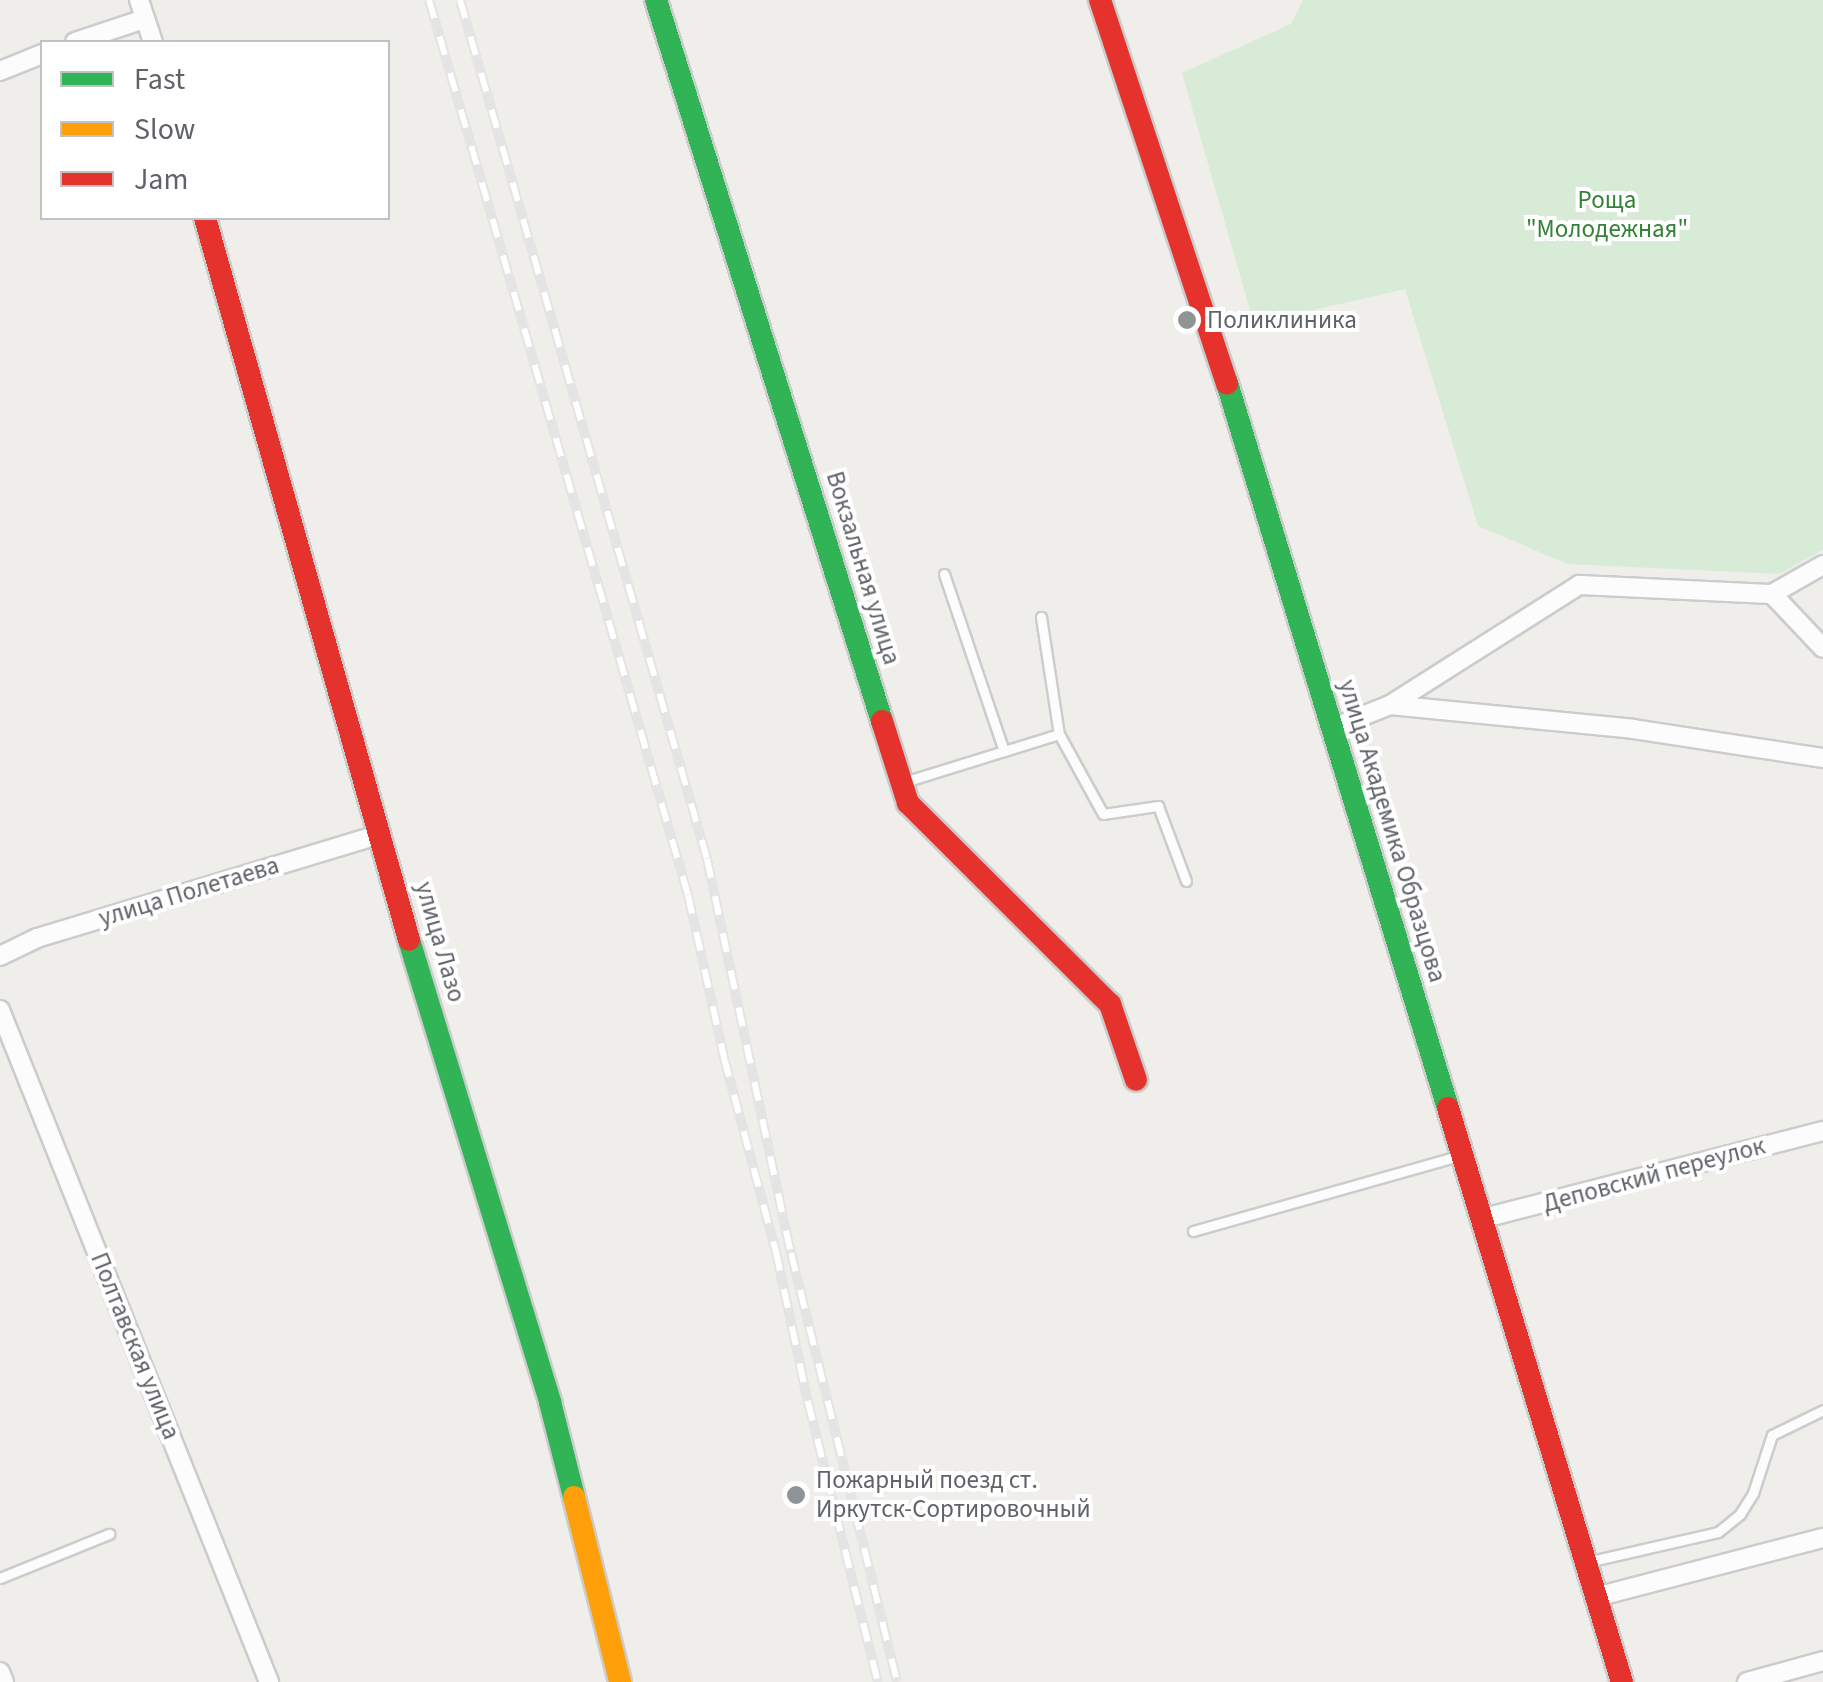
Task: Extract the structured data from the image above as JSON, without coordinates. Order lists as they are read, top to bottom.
{
  "streets": {
    "street": [
      "Вокзальная улица",
      "улица Академика Образцова",
      "улица Полетаева",
      "улица Лазо",
      "Деповский переулок",
      "Полтавская улица"
    ]
  },
  "crossings": [
    ["улица Академика Образцова", "Деповский переулок"],
    ["улица Полетаева", "улица Лазо"]
  ],
  "parks": ["Роща \"Молодежная\""],
  "places": ["Поликлиника", "Пожарный поезд ст. Иркутск-Сортировочный"],
  "legend": ["Fast", "Slow", "Jam"]
}
